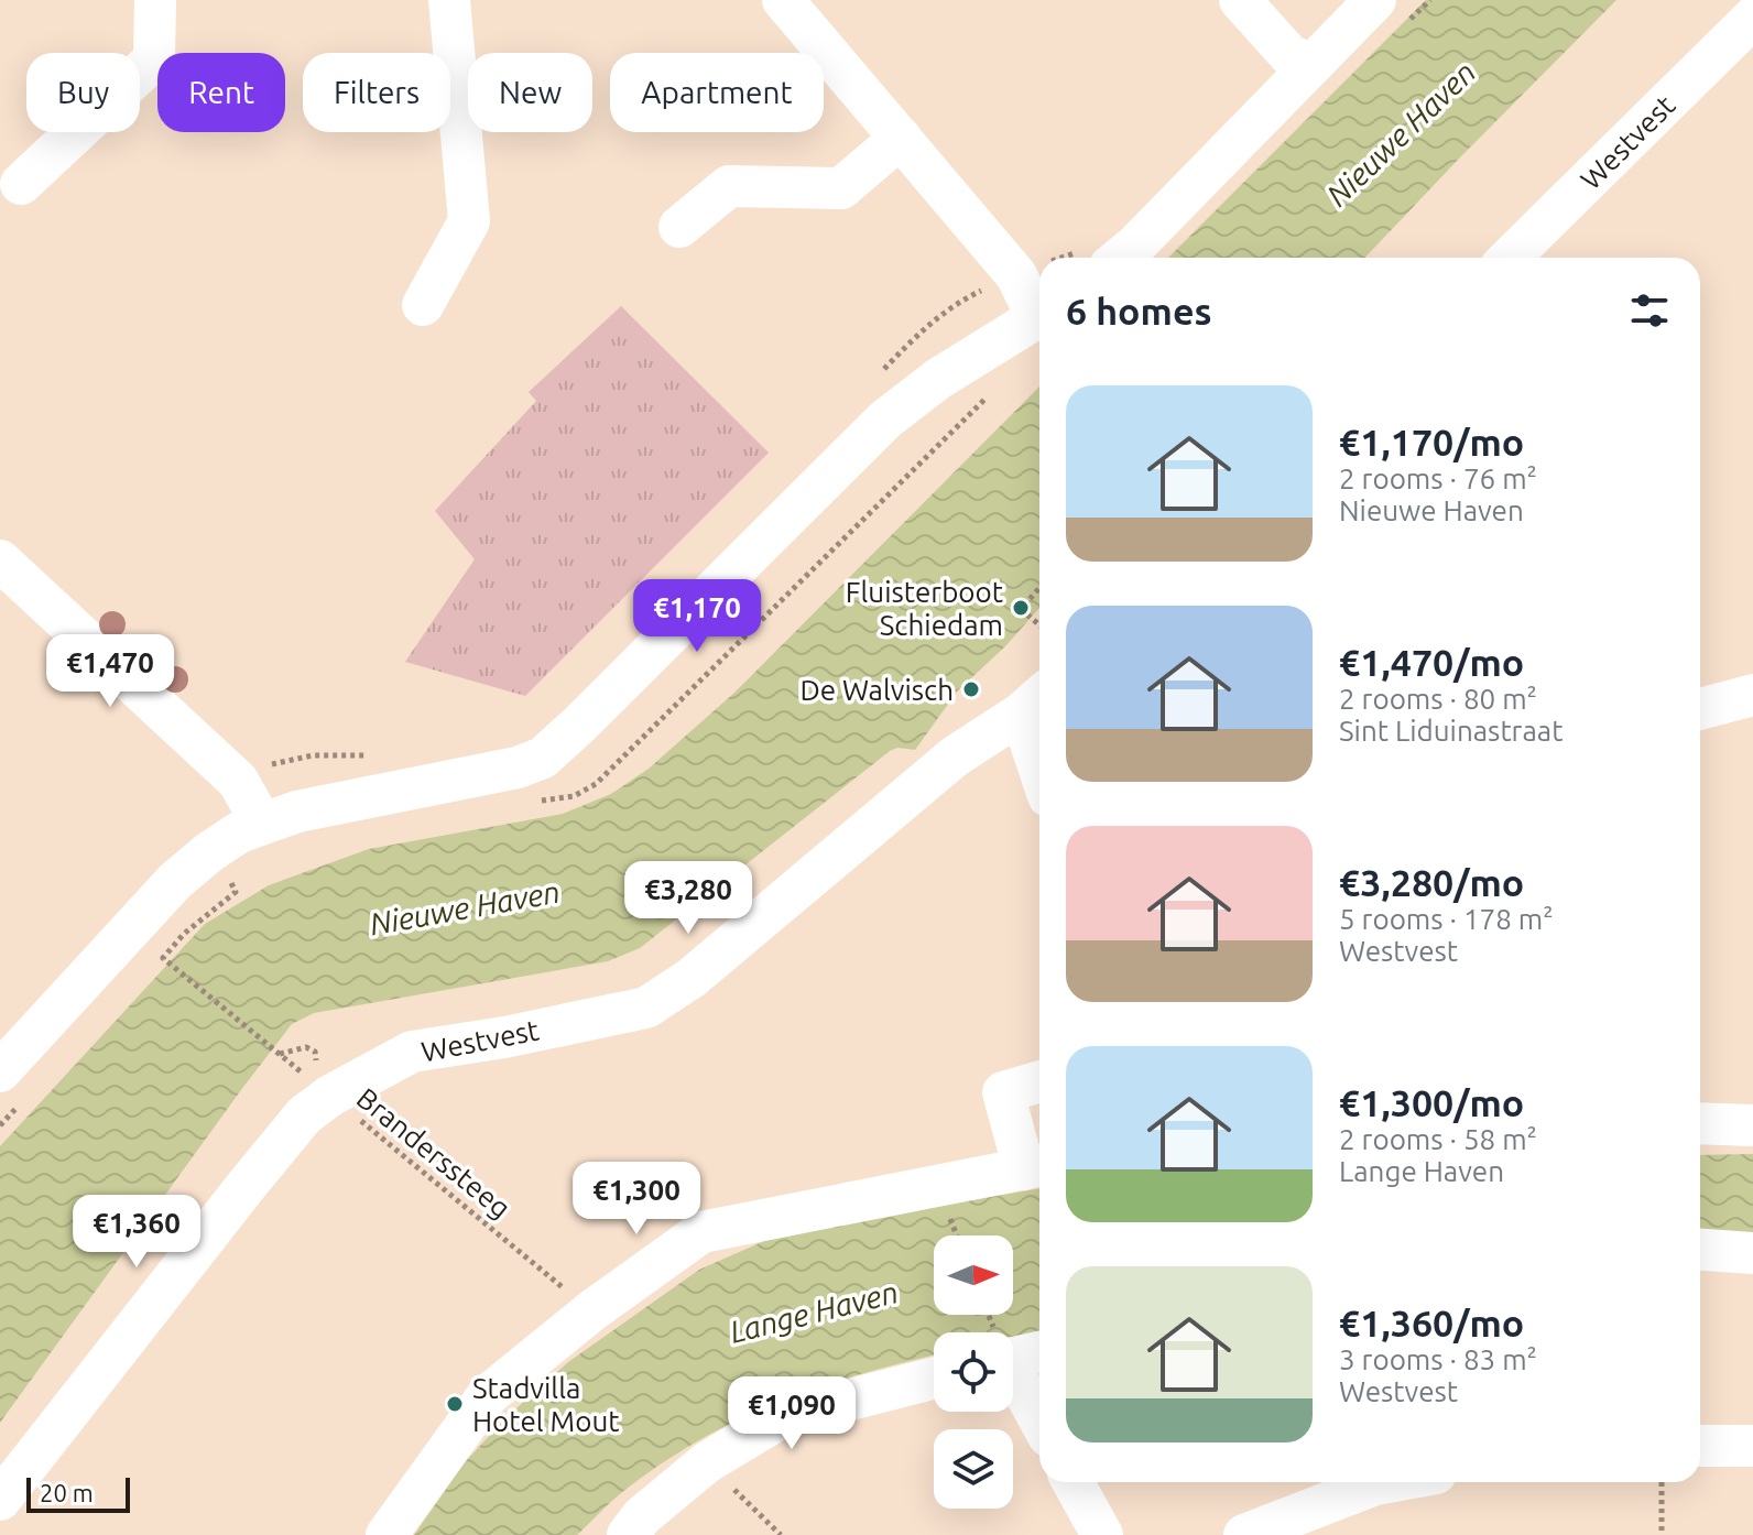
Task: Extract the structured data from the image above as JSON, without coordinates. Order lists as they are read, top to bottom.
{
  "streets": {
    "street": ["Westvest"],
    "path": ["Branderssteeg"]
  },
  "crossings": [
    ["Westvest", "Branderssteeg"]
  ],
  "water": ["Nieuwe Haven", "Lange Haven"],
  "places": ["Fluisterboot Schiedam", "De Walvisch", "Stadvilla Hotel Mout"],
  "scale_bar": "20 m",
  "north": "right",
  "page": {
    "chip": [
      "Buy",
      "Rent",
      "Filters",
      "New",
      "Apartment"
    ],
    "heading": "6 homes",
    "list": [
      {
        "name": "€1,170/mo",
        "note": "2 rooms · 76 m² · Nieuwe Haven"
      },
      {
        "name": "€1,470/mo",
        "note": "2 rooms · 80 m² · Sint Liduinastraat"
      },
      {
        "name": "€3,280/mo",
        "note": "5 rooms · 178 m² · Westvest"
      },
      {
        "name": "€1,300/mo",
        "note": "2 rooms · 58 m² · Lange Haven"
      },
      {
        "name": "€1,360/mo",
        "note": "3 rooms · 83 m² · Westvest"
      }
    ],
    "price": [
      "€1,170",
      "€1,470",
      "€3,280",
      "€1,300",
      "€1,360",
      "€1,090"
    ],
    "scale": "20 m"
  }
}
